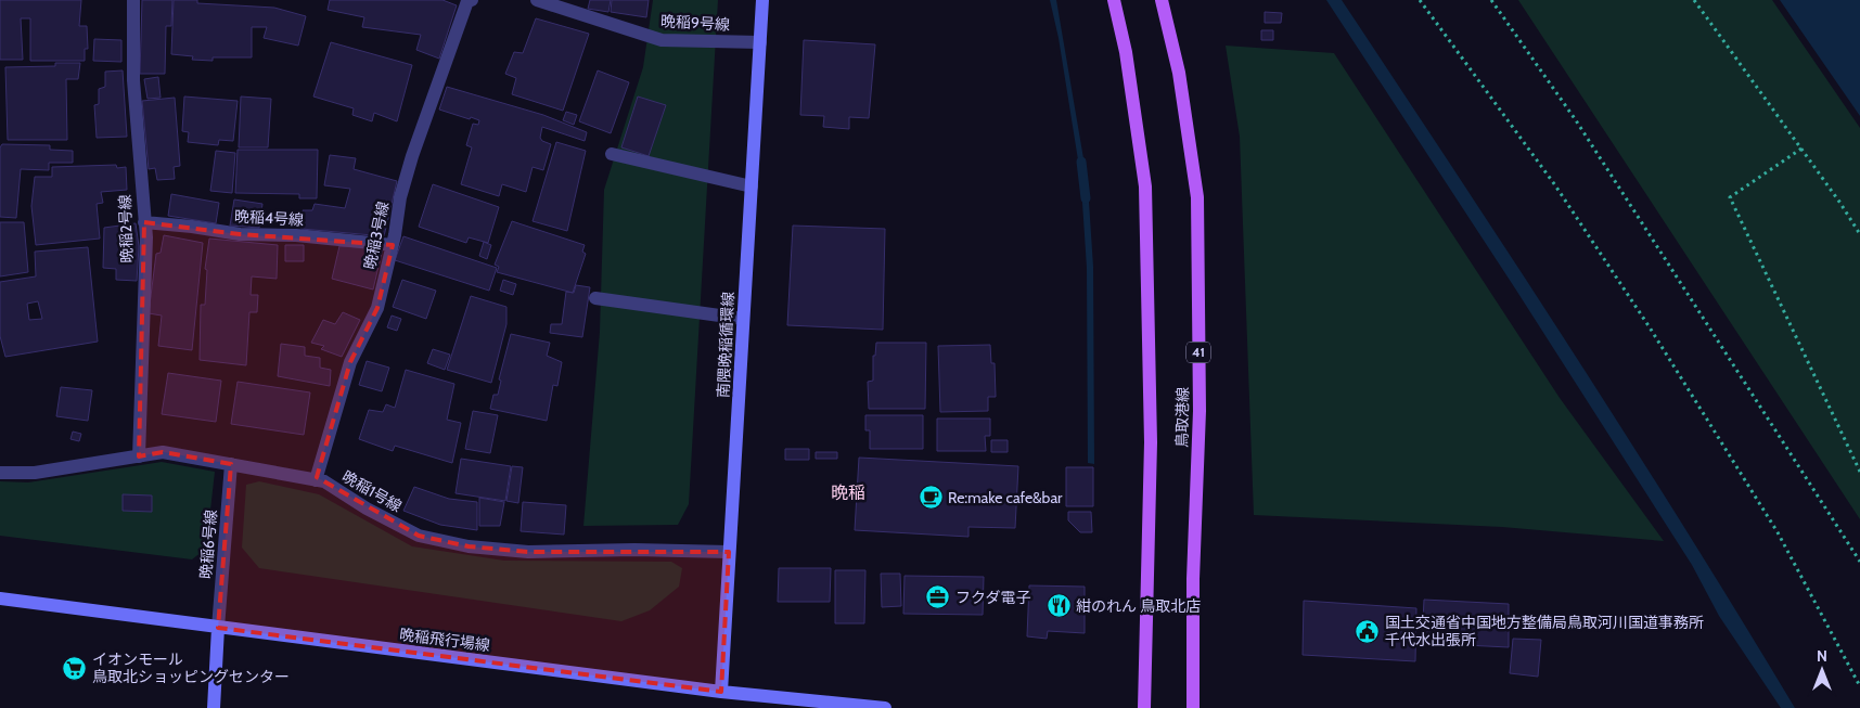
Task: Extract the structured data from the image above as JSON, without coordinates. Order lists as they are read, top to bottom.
{
  "streets": {
    "main road": ["41", "鳥取港線"],
    "street": [
      "晩稲9号線",
      "晩稲4号線",
      "晩稲2号線",
      "晩稲3号線",
      "南隈晩稲循環線",
      "晩稲1号線",
      "晩稲6号線",
      "晩稲飛行場線"
    ]
  },
  "crossings": [
    ["晩稲9号線", "南隈晩稲循環線"],
    ["晩稲4号線", "晩稲2号線"],
    ["晩稲4号線", "晩稲3号線"],
    ["晩稲2号線", "晩稲1号線"],
    ["晩稲3号線", "晩稲1号線"],
    ["南隈晩稲循環線", "晩稲1号線"],
    ["南隈晩稲循環線", "晩稲飛行場線"],
    ["晩稲1号線", "晩稲6号線"],
    ["晩稲6号線", "晩稲飛行場線"]
  ],
  "districts": ["晩稲"],
  "places": {
    "cafe": ["Re:make cafe&bar"],
    "office": ["フクダ電子"],
    "restaurant": ["紺のれん 鳥取北店"],
    "public building": ["国土交通省中国地方整備局鳥取河川国道事務所 千代水出張所"],
    "supermarket": ["イオンモール 鳥取北ショッピングセンター"]
  },
  "north": "top"
}
